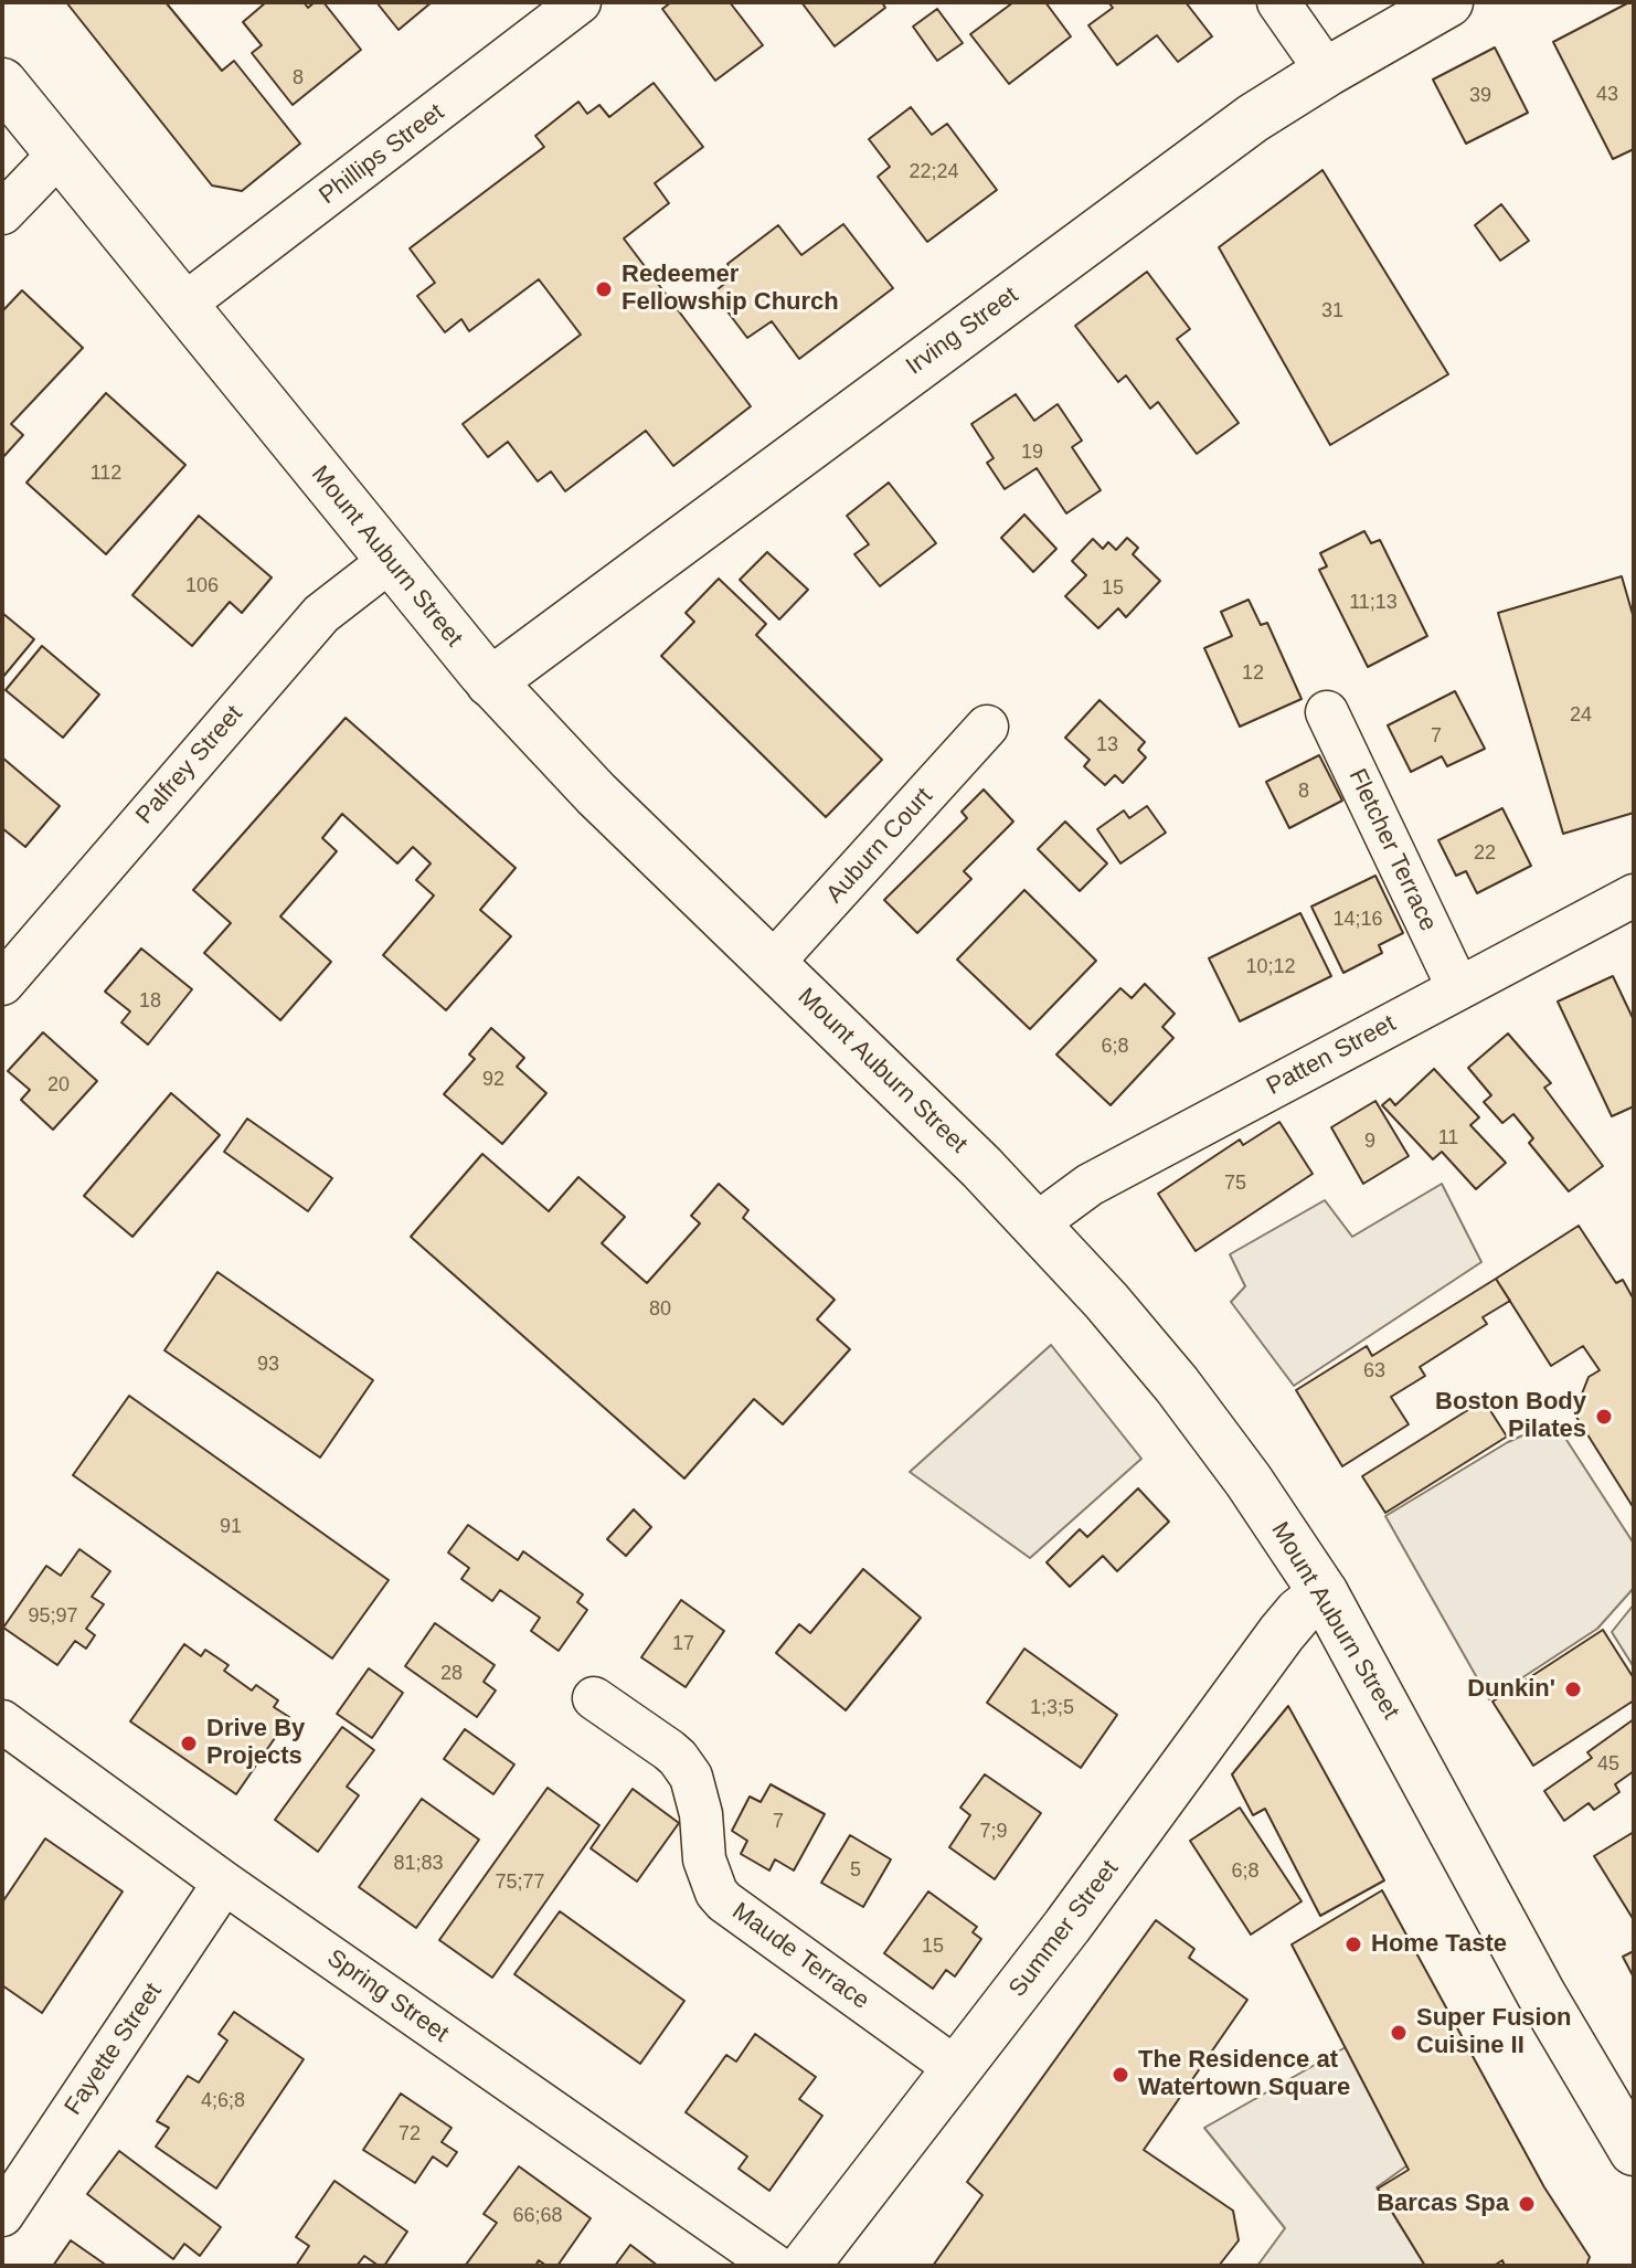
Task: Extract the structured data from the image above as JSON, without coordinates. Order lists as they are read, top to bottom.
{
  "streets": {
    "main road": ["Irving Street", "Mount Auburn Street", "Summer Street"],
    "street": [
      "Phillips Street",
      "Palfrey Street",
      "Auburn Court",
      "Fletcher Terrace",
      "Patten Street",
      "Maude Terrace",
      "Spring Street",
      "Fayette Street"
    ]
  },
  "crossings": [
    ["Phillips Street", "Mount Auburn Street"],
    ["Irving Street", "Mount Auburn Street"],
    ["Mount Auburn Street", "Palfrey Street"],
    ["Mount Auburn Street", "Auburn Court"],
    ["Mount Auburn Street", "Patten Street"],
    ["Mount Auburn Street", "Summer Street"],
    ["Fletcher Terrace", "Patten Street"],
    ["Summer Street", "Maude Terrace"],
    ["Spring Street", "Fayette Street"]
  ],
  "places": [
    "Redeemer Fellowship Church",
    "Boston Body Pilates",
    "Dunkin'",
    "Drive By Projects",
    "Home Taste",
    "Super Fusion Cuisine II",
    "The Residence at Watertown Square",
    "Barcas Spa"
  ],
  "house_numbers": [
    "8",
    "43",
    "39",
    "22;24",
    "31",
    "19",
    "112",
    "106",
    "15",
    "11;13",
    "12",
    "24",
    "7",
    "13",
    "8",
    "22",
    "14;16",
    "10;12",
    "18",
    "6;8",
    "92",
    "20",
    "11",
    "9",
    "75",
    "80",
    "93",
    "63",
    "91",
    "95;97",
    "17",
    "28",
    "1;3;5",
    "45",
    "7",
    "7;9",
    "81;83",
    "5",
    "6;8",
    "75;77",
    "15",
    "4;6;8",
    "72",
    "66;68"
  ]
}
